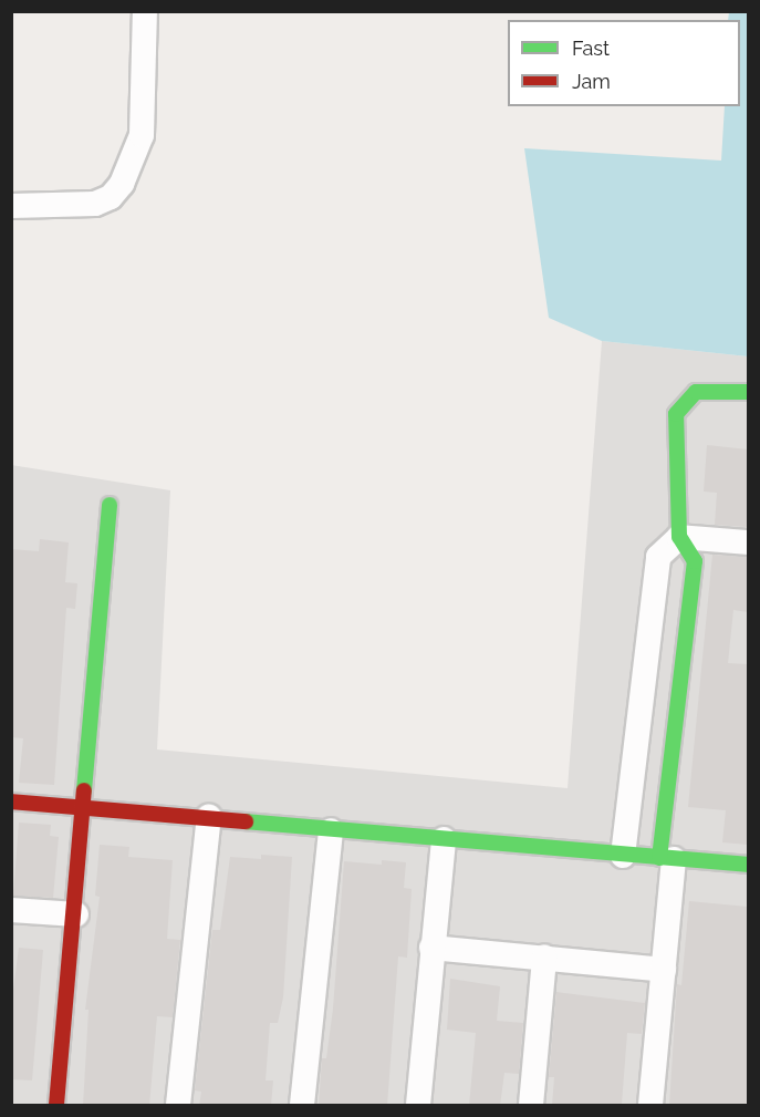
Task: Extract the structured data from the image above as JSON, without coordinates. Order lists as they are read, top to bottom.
{
  "legend": ["Fast", "Jam"]
}
